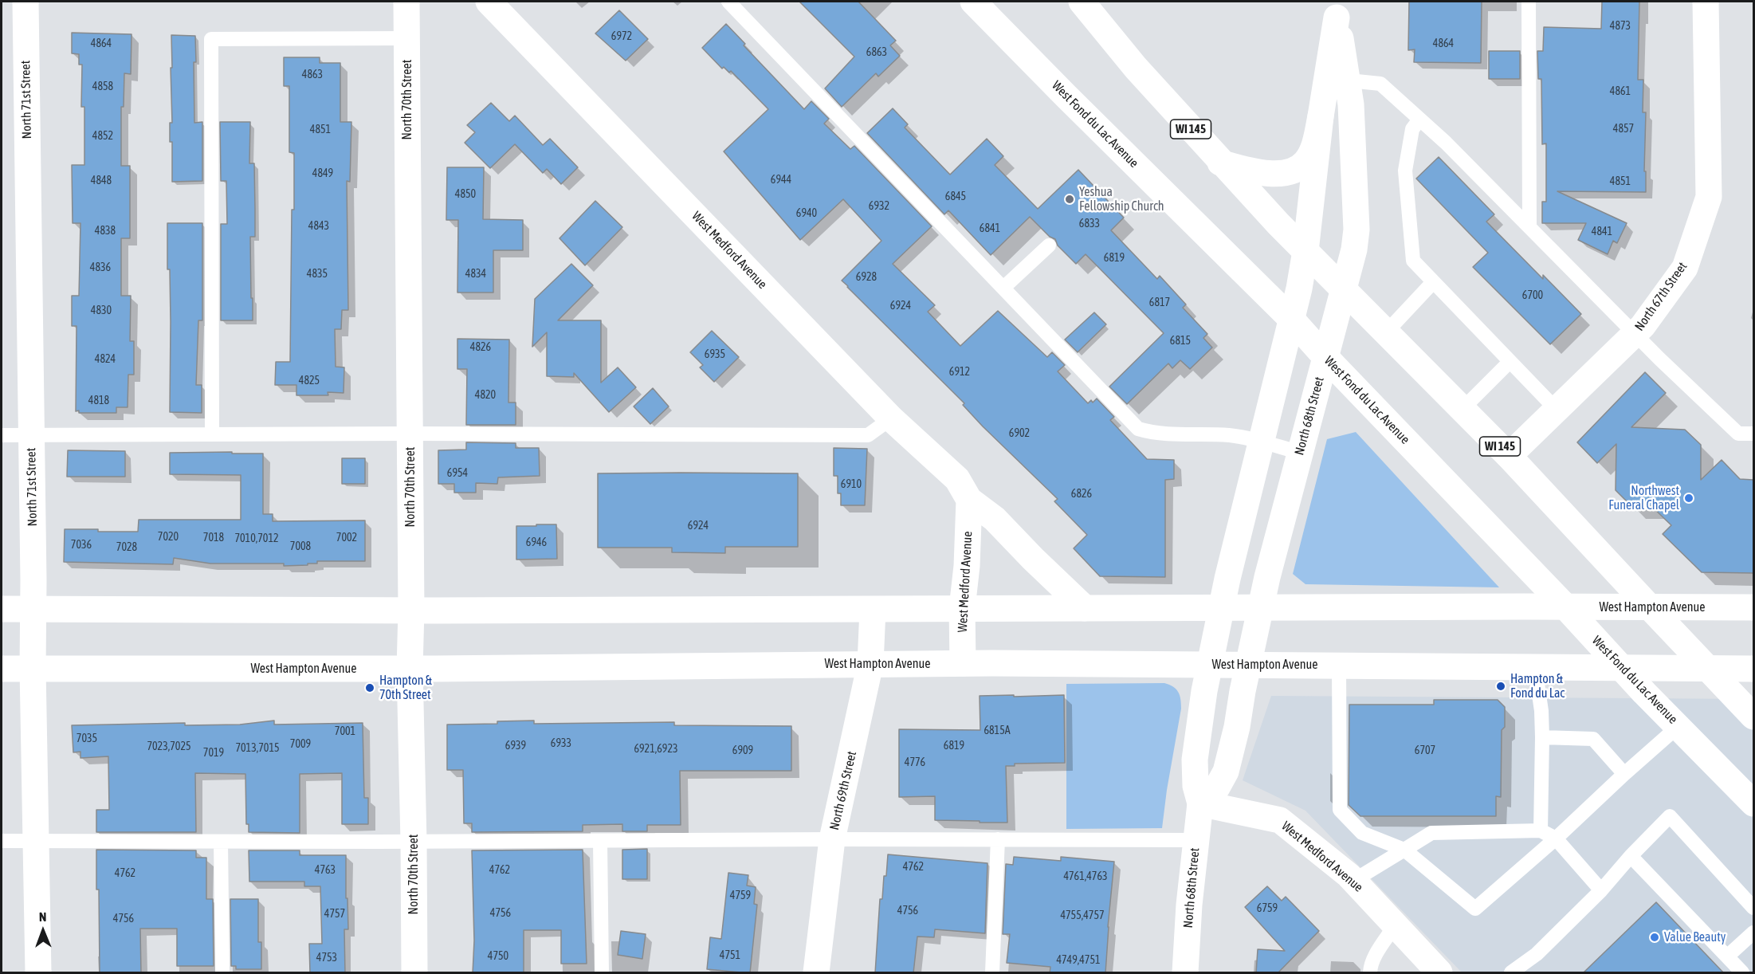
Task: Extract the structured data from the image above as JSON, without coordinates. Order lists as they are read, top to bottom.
{
  "streets": {
    "street": [
      "North 71st Street",
      "North 70th Street",
      "West Fond du Lac Avenue",
      "WI 145",
      "West Medford Avenue",
      "North 67th Street",
      "North 68th Street",
      "West Hampton Avenue",
      "North 69th Street"
    ]
  },
  "crossings": [
    ["North 71st Street", "West Hampton Avenue"],
    ["North 70th Street", "West Hampton Avenue"],
    ["West Fond du Lac Avenue", "North 68th Street"],
    ["West Fond du Lac Avenue", "West Hampton Avenue"],
    ["WI 145", "North 67th Street"],
    ["WI 145", "North 68th Street"],
    ["WI 145", "West Hampton Avenue"],
    ["West Medford Avenue", "North 68th Street"],
    ["West Medford Avenue", "West Hampton Avenue"],
    ["North 68th Street", "West Hampton Avenue"],
    ["West Hampton Avenue", "North 69th Street"]
  ],
  "places": [
    "Yeshua Fellowship Church",
    "Northwest Funeral Chapel",
    "Hampton & Fond du Lac",
    "Hampton & 70th Street",
    "Value Beauty"
  ],
  "house_numbers": [
    "4873",
    "6972",
    "4864",
    "4864",
    "6863",
    "4863",
    "4858",
    "4861",
    "4857",
    "4851",
    "4852",
    "4849",
    "6944",
    "4848",
    "4851",
    "4850",
    "6845",
    "6932",
    "6940",
    "6833",
    "4843",
    "6841",
    "4838",
    "4841",
    "6819",
    "4836",
    "4835",
    "4834",
    "6928",
    "6700",
    "6817",
    "6924",
    "4830",
    "6815",
    "4826",
    "6935",
    "4824",
    "6912",
    "4825",
    "4820",
    "4818",
    "6902",
    "6954",
    "6910",
    "6826",
    "6924",
    "7020",
    "7018",
    "7002",
    "7010,7012",
    "6946",
    "7036",
    "7008",
    "7028",
    "6815A",
    "7001",
    "7035",
    "6933",
    "7009",
    "6939",
    "6819",
    "7023,7025",
    "7013,7015",
    "6921,6923",
    "6909",
    "6707",
    "7019",
    "4776",
    "4762",
    "4763",
    "4762",
    "4762",
    "4761,4763",
    "4759",
    "6759",
    "4756",
    "4756",
    "4757",
    "4755,4757",
    "4756",
    "4751",
    "4750",
    "4753",
    "4749,4751"
  ],
  "north": "top"
}
